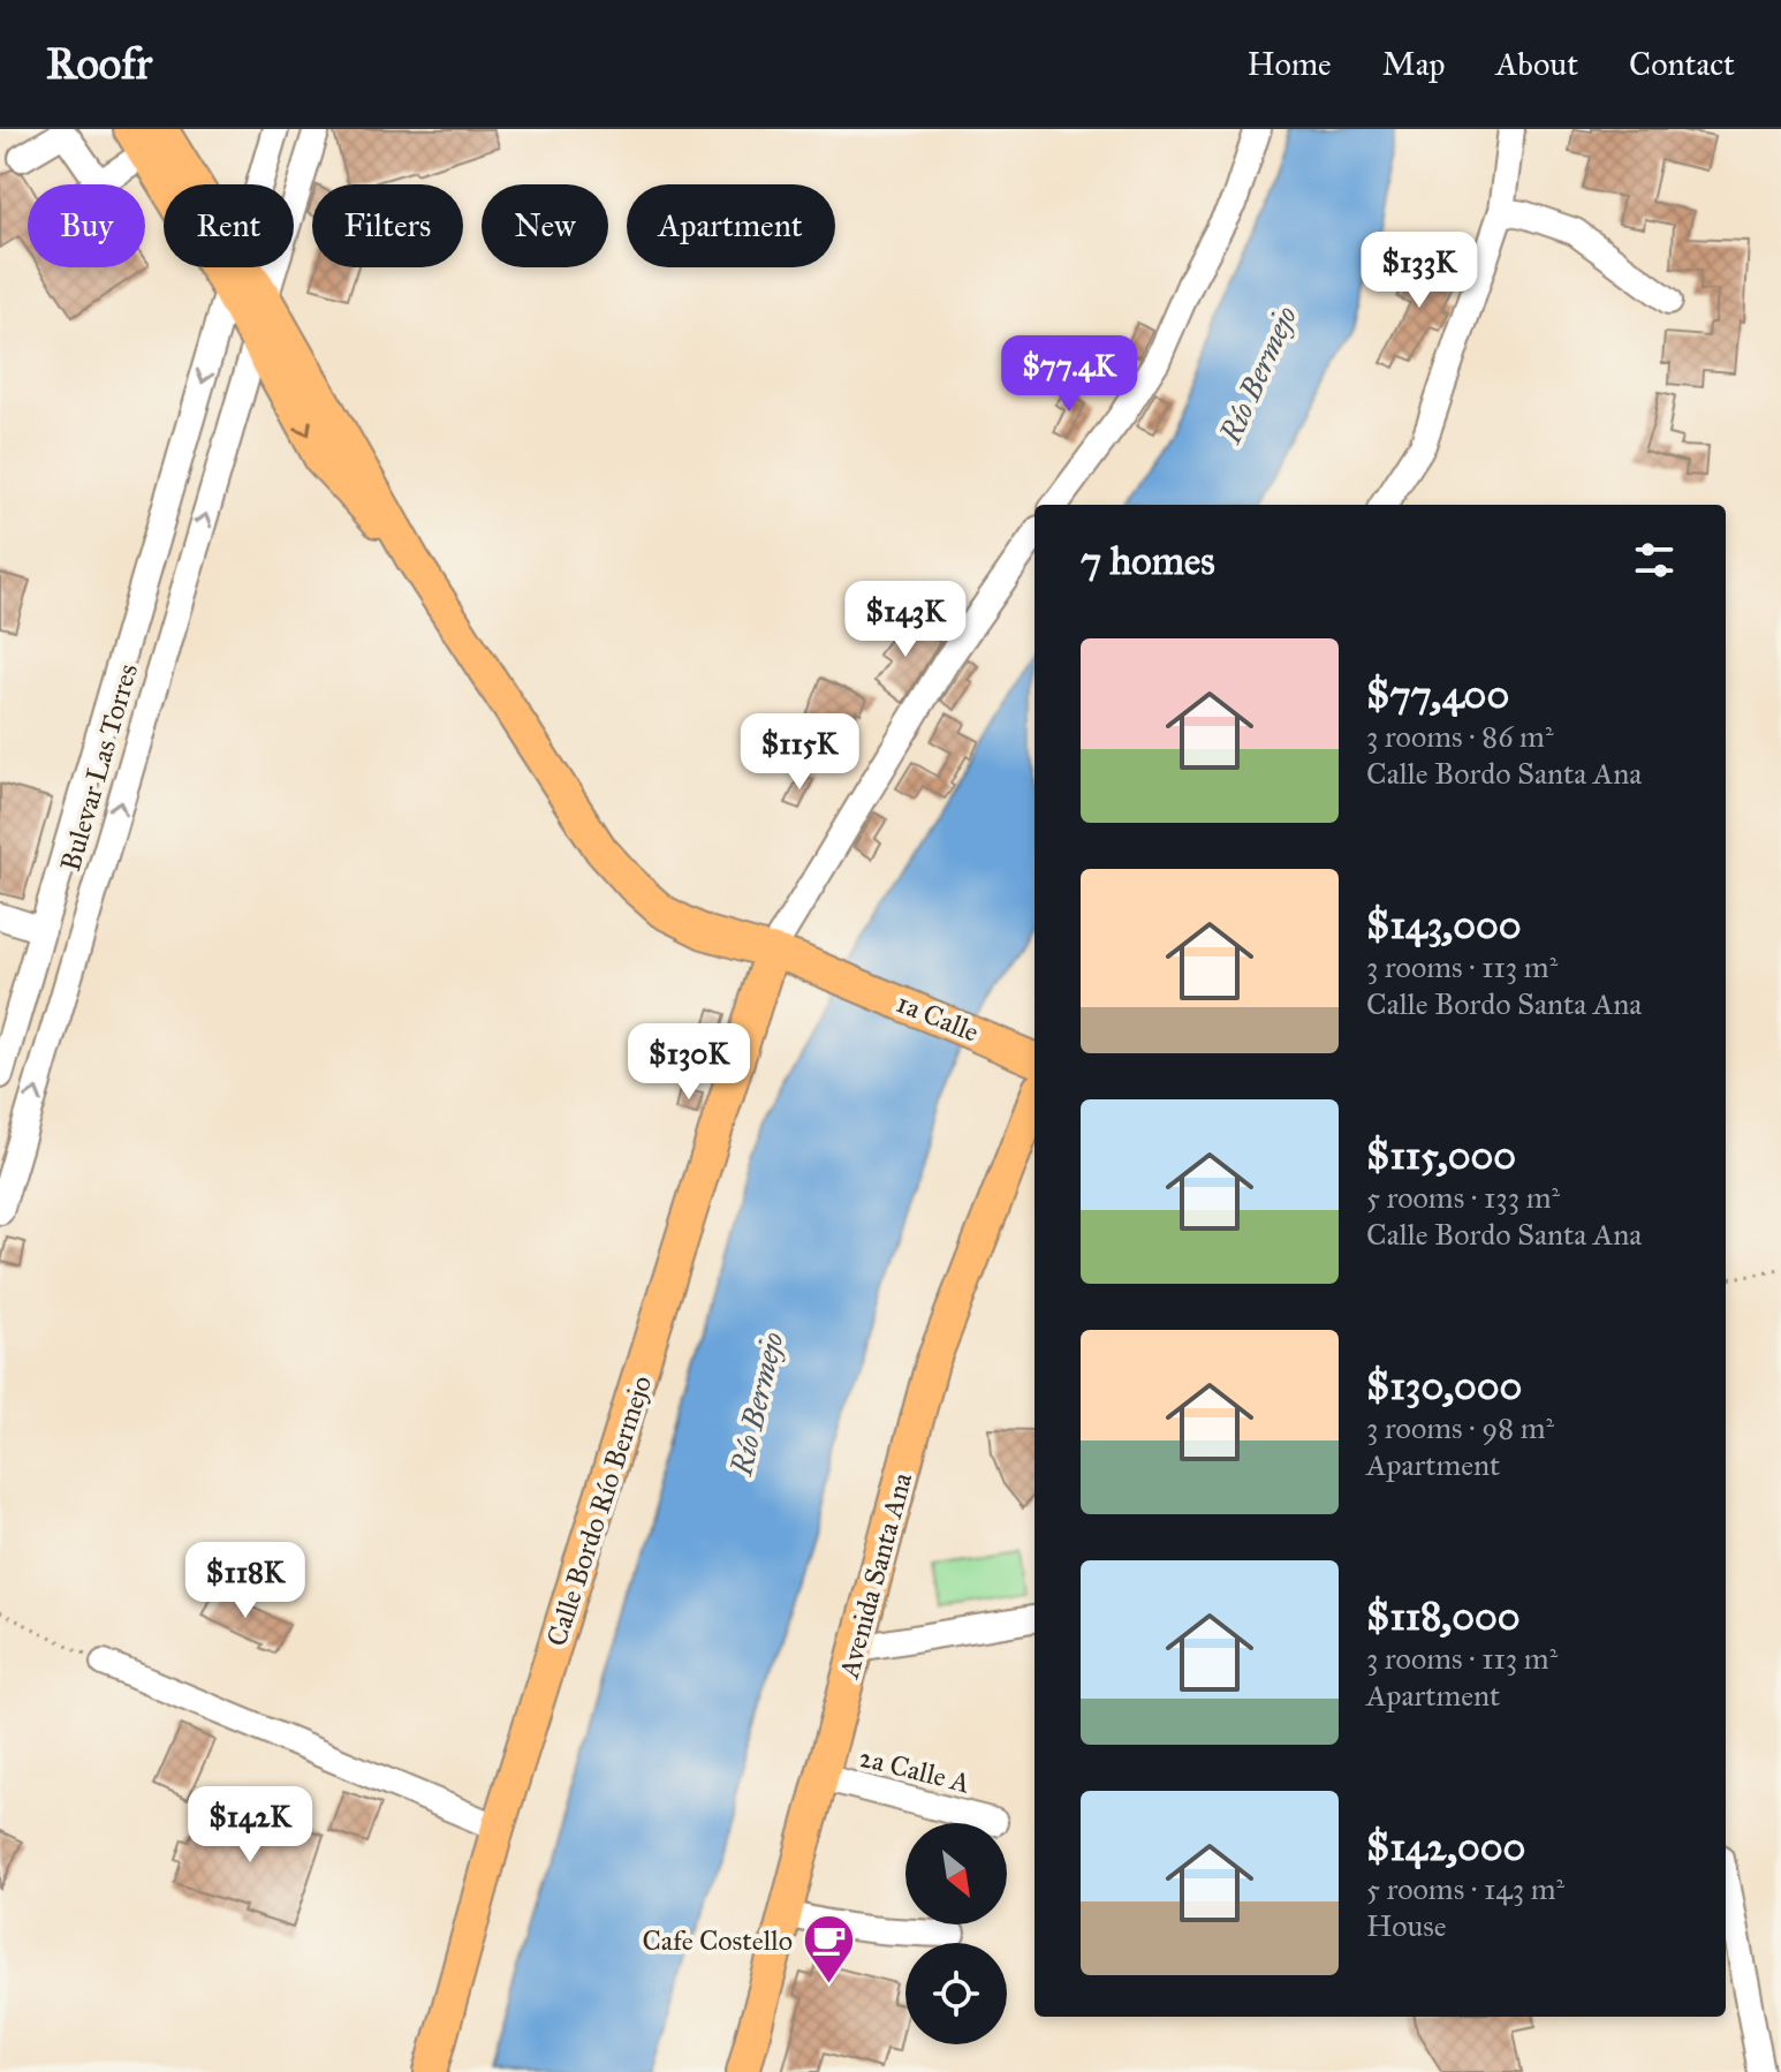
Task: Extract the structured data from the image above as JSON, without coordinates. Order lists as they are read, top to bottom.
{
  "streets": {
    "main road": ["1a Calle", "Calle Bordo Río Bermejo", "Avenida Santa Ana"],
    "street": ["Bulevar Las Torres", "2a Calle A"]
  },
  "crossings": [
    ["1a Calle", "Calle Bordo Río Bermejo"],
    ["Avenida Santa Ana", "2a Calle A"]
  ],
  "water": ["Río Bermejo"],
  "places": {
    "cafe": ["Cafe Costello"]
  },
  "north": "bottom right",
  "page": {
    "header": "Roofr",
    "nav": [
      "Home",
      "Map",
      "About",
      "Contact"
    ],
    "chip": [
      "Buy",
      "Rent",
      "Filters",
      "New",
      "Apartment"
    ],
    "price": [
      "$133K",
      "$77.4K",
      "$143K",
      "$115K",
      "$130K",
      "$118K",
      "$142K"
    ],
    "heading": "7 homes",
    "list": [
      {
        "name": "$77,400",
        "note": "3 rooms · 86 m² · Calle Bordo Santa Ana"
      },
      {
        "name": "$143,000",
        "note": "3 rooms · 113 m² · Calle Bordo Santa Ana"
      },
      {
        "name": "$115,000",
        "note": "5 rooms · 133 m² · Calle Bordo Santa Ana"
      },
      {
        "name": "$130,000",
        "note": "3 rooms · 98 m² · Apartment"
      },
      {
        "name": "$118,000",
        "note": "3 rooms · 113 m² · Apartment"
      },
      {
        "name": "$142,000",
        "note": "5 rooms · 143 m² · House"
      }
    ]
  }
}
